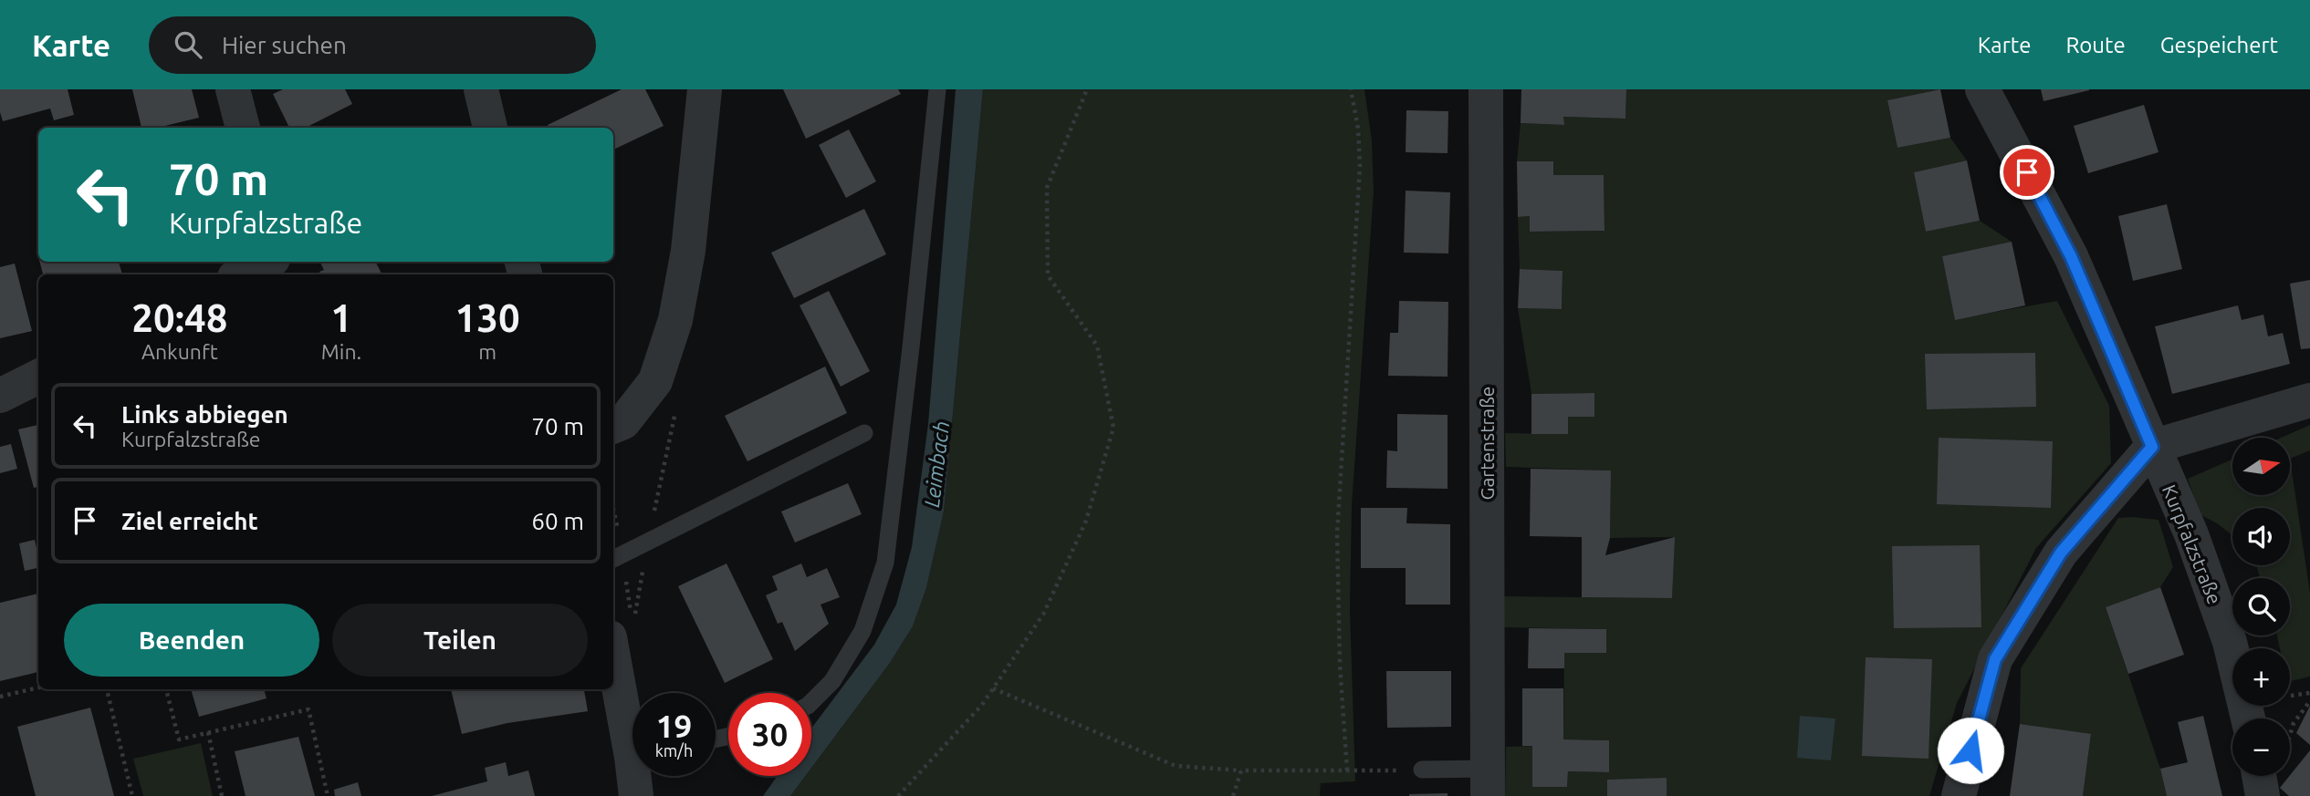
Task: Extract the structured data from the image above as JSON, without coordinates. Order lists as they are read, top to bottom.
{
  "streets": {
    "street": ["Gartenstraße", "Kurpfalzstraße"]
  },
  "water": ["Leimbach"],
  "north": "right",
  "page": {
    "header": "Karte",
    "search": "Hier suchen",
    "nav": ["Karte", "Route", "Gespeichert"],
    "turn": ["70 m", "Kurpfalzstraße"],
    "eta": [
      "20:48",
      "Ankunft",
      "1",
      "Min.",
      "130",
      "m"
    ],
    "list": [
      {
        "name": "Links abbiegen",
        "note": "Kurpfalzstraße",
        "value": "70 m"
      },
      {
        "name": "Ziel erreicht",
        "value": "60 m"
      }
    ],
    "map_buttons": ["+", "−"],
    "buttons": ["Beenden", "Teilen"],
    "speed": "19 km/h",
    "limit": "30"
  }
}
